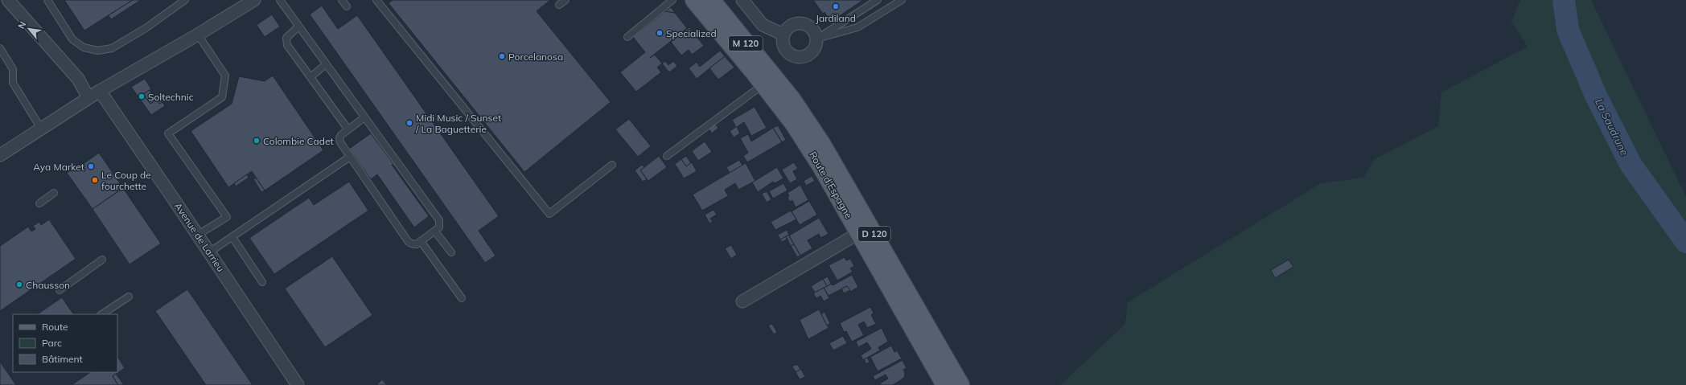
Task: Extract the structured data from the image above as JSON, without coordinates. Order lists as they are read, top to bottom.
{
  "streets": {
    "main road": ["M 120", "Route d'Espagne", "D 120"],
    "street": ["Avenue de Larrieu"]
  },
  "water": ["La Saudrune"],
  "places": [
    "Jardiland",
    "Specialized",
    "Porcelanosa",
    "Soltechnic",
    "Midi Music / Sunset / La Baguetterie",
    "Colombie Cadet",
    "Aya Market",
    "Le Coup de fourchette",
    "Chausson"
  ],
  "legend": ["Route", "Parc", "Bâtiment"],
  "north": "top left"
}
